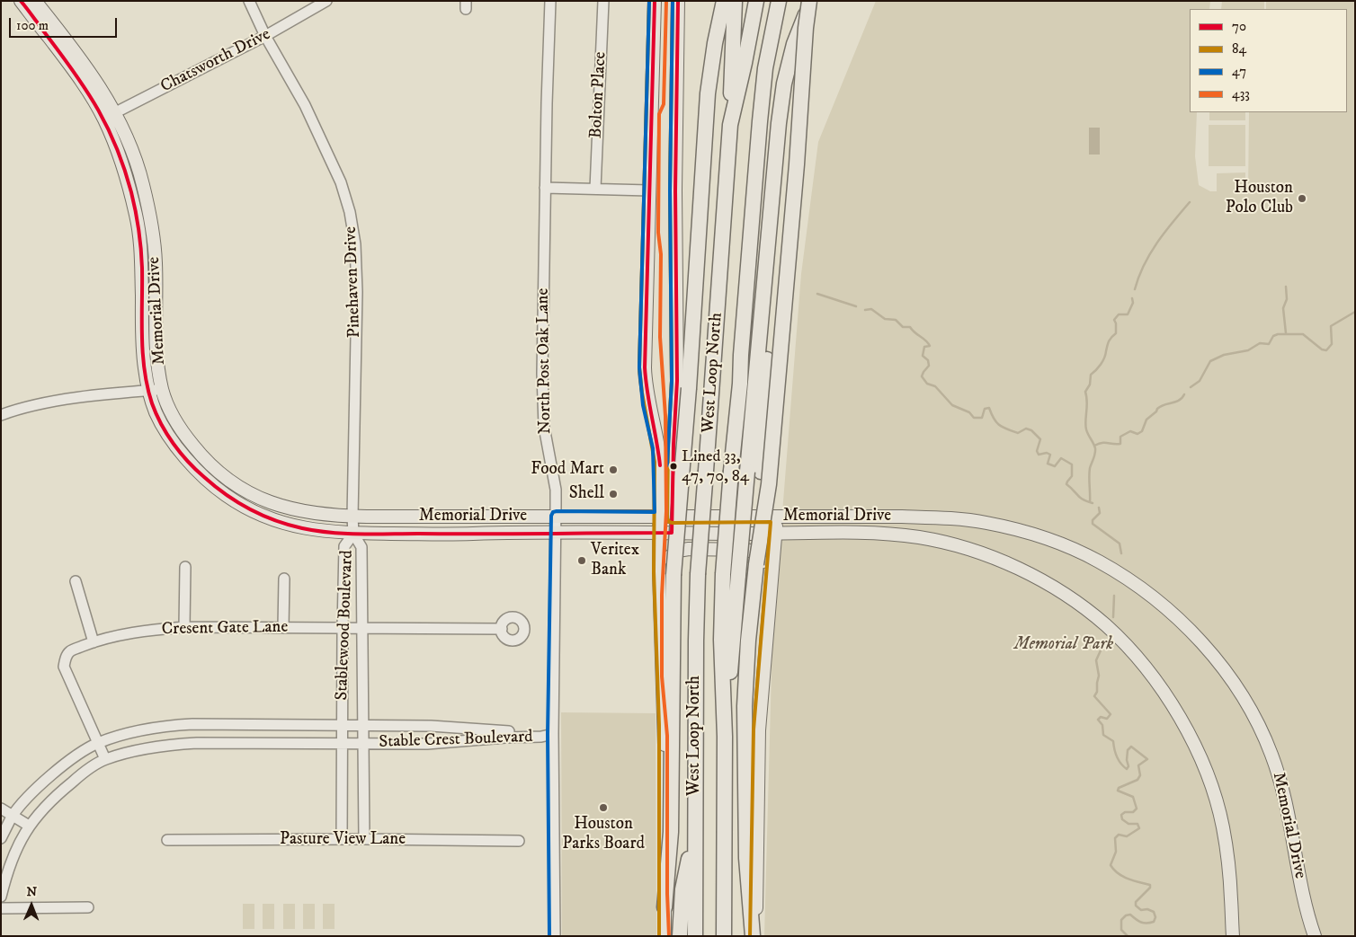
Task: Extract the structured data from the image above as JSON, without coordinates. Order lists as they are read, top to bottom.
{
  "streets": {
    "highway": ["West Loop North"],
    "main road": ["Memorial Drive"],
    "street": [
      "Chatsworth Drive",
      "Bolton Place",
      "Pinehaven Drive",
      "North Post Oak Lane",
      "Stablewood Boulevard",
      "Cresent Gate Lane",
      "Stable Crest Boulevard",
      "Pasture View Lane"
    ]
  },
  "crossings": [
    ["Chatsworth Drive", "Pinehaven Drive"],
    ["Chatsworth Drive", "Memorial Drive"],
    ["Pinehaven Drive", "Memorial Drive"],
    ["Pinehaven Drive", "Stablewood Boulevard"],
    ["Memorial Drive", "North Post Oak Lane"],
    ["Memorial Drive", "Stablewood Boulevard"],
    ["North Post Oak Lane", "Stable Crest Boulevard"],
    ["Stablewood Boulevard", "Cresent Gate Lane"],
    ["Stablewood Boulevard", "Stable Crest Boulevard"],
    ["Stablewood Boulevard", "Pasture View Lane"],
    ["Cresent Gate Lane", "Stable Crest Boulevard"]
  ],
  "parks": ["Memorial Park"],
  "places": [
    "Houston Polo Club",
    "Lined 33, 47, 70, 84",
    "Food Mart",
    "Shell",
    "Veritex Bank",
    "Houston Parks Board"
  ],
  "lines": [
    "transit line 70",
    "transit line 84",
    "transit line 47",
    "transit line 433"
  ],
  "legend": [
    "70",
    "84",
    "47",
    "433"
  ],
  "scale_bar": "100 m",
  "north": "top"
}
